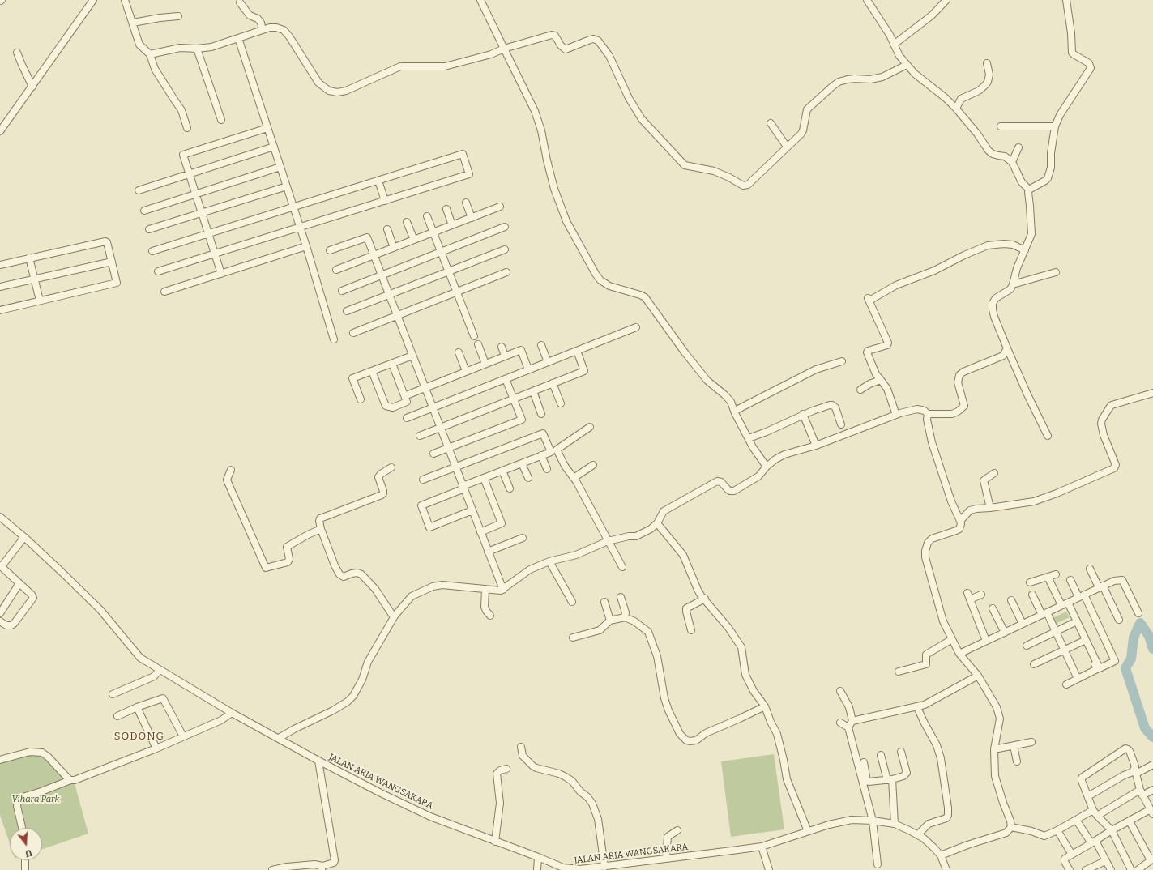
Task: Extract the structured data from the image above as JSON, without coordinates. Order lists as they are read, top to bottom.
{
  "streets": {
    "street": ["JALAN ARIA WANGSAKARA"]
  },
  "districts": ["SODONG"],
  "parks": ["Vihara Park"],
  "north": "bottom"
}
